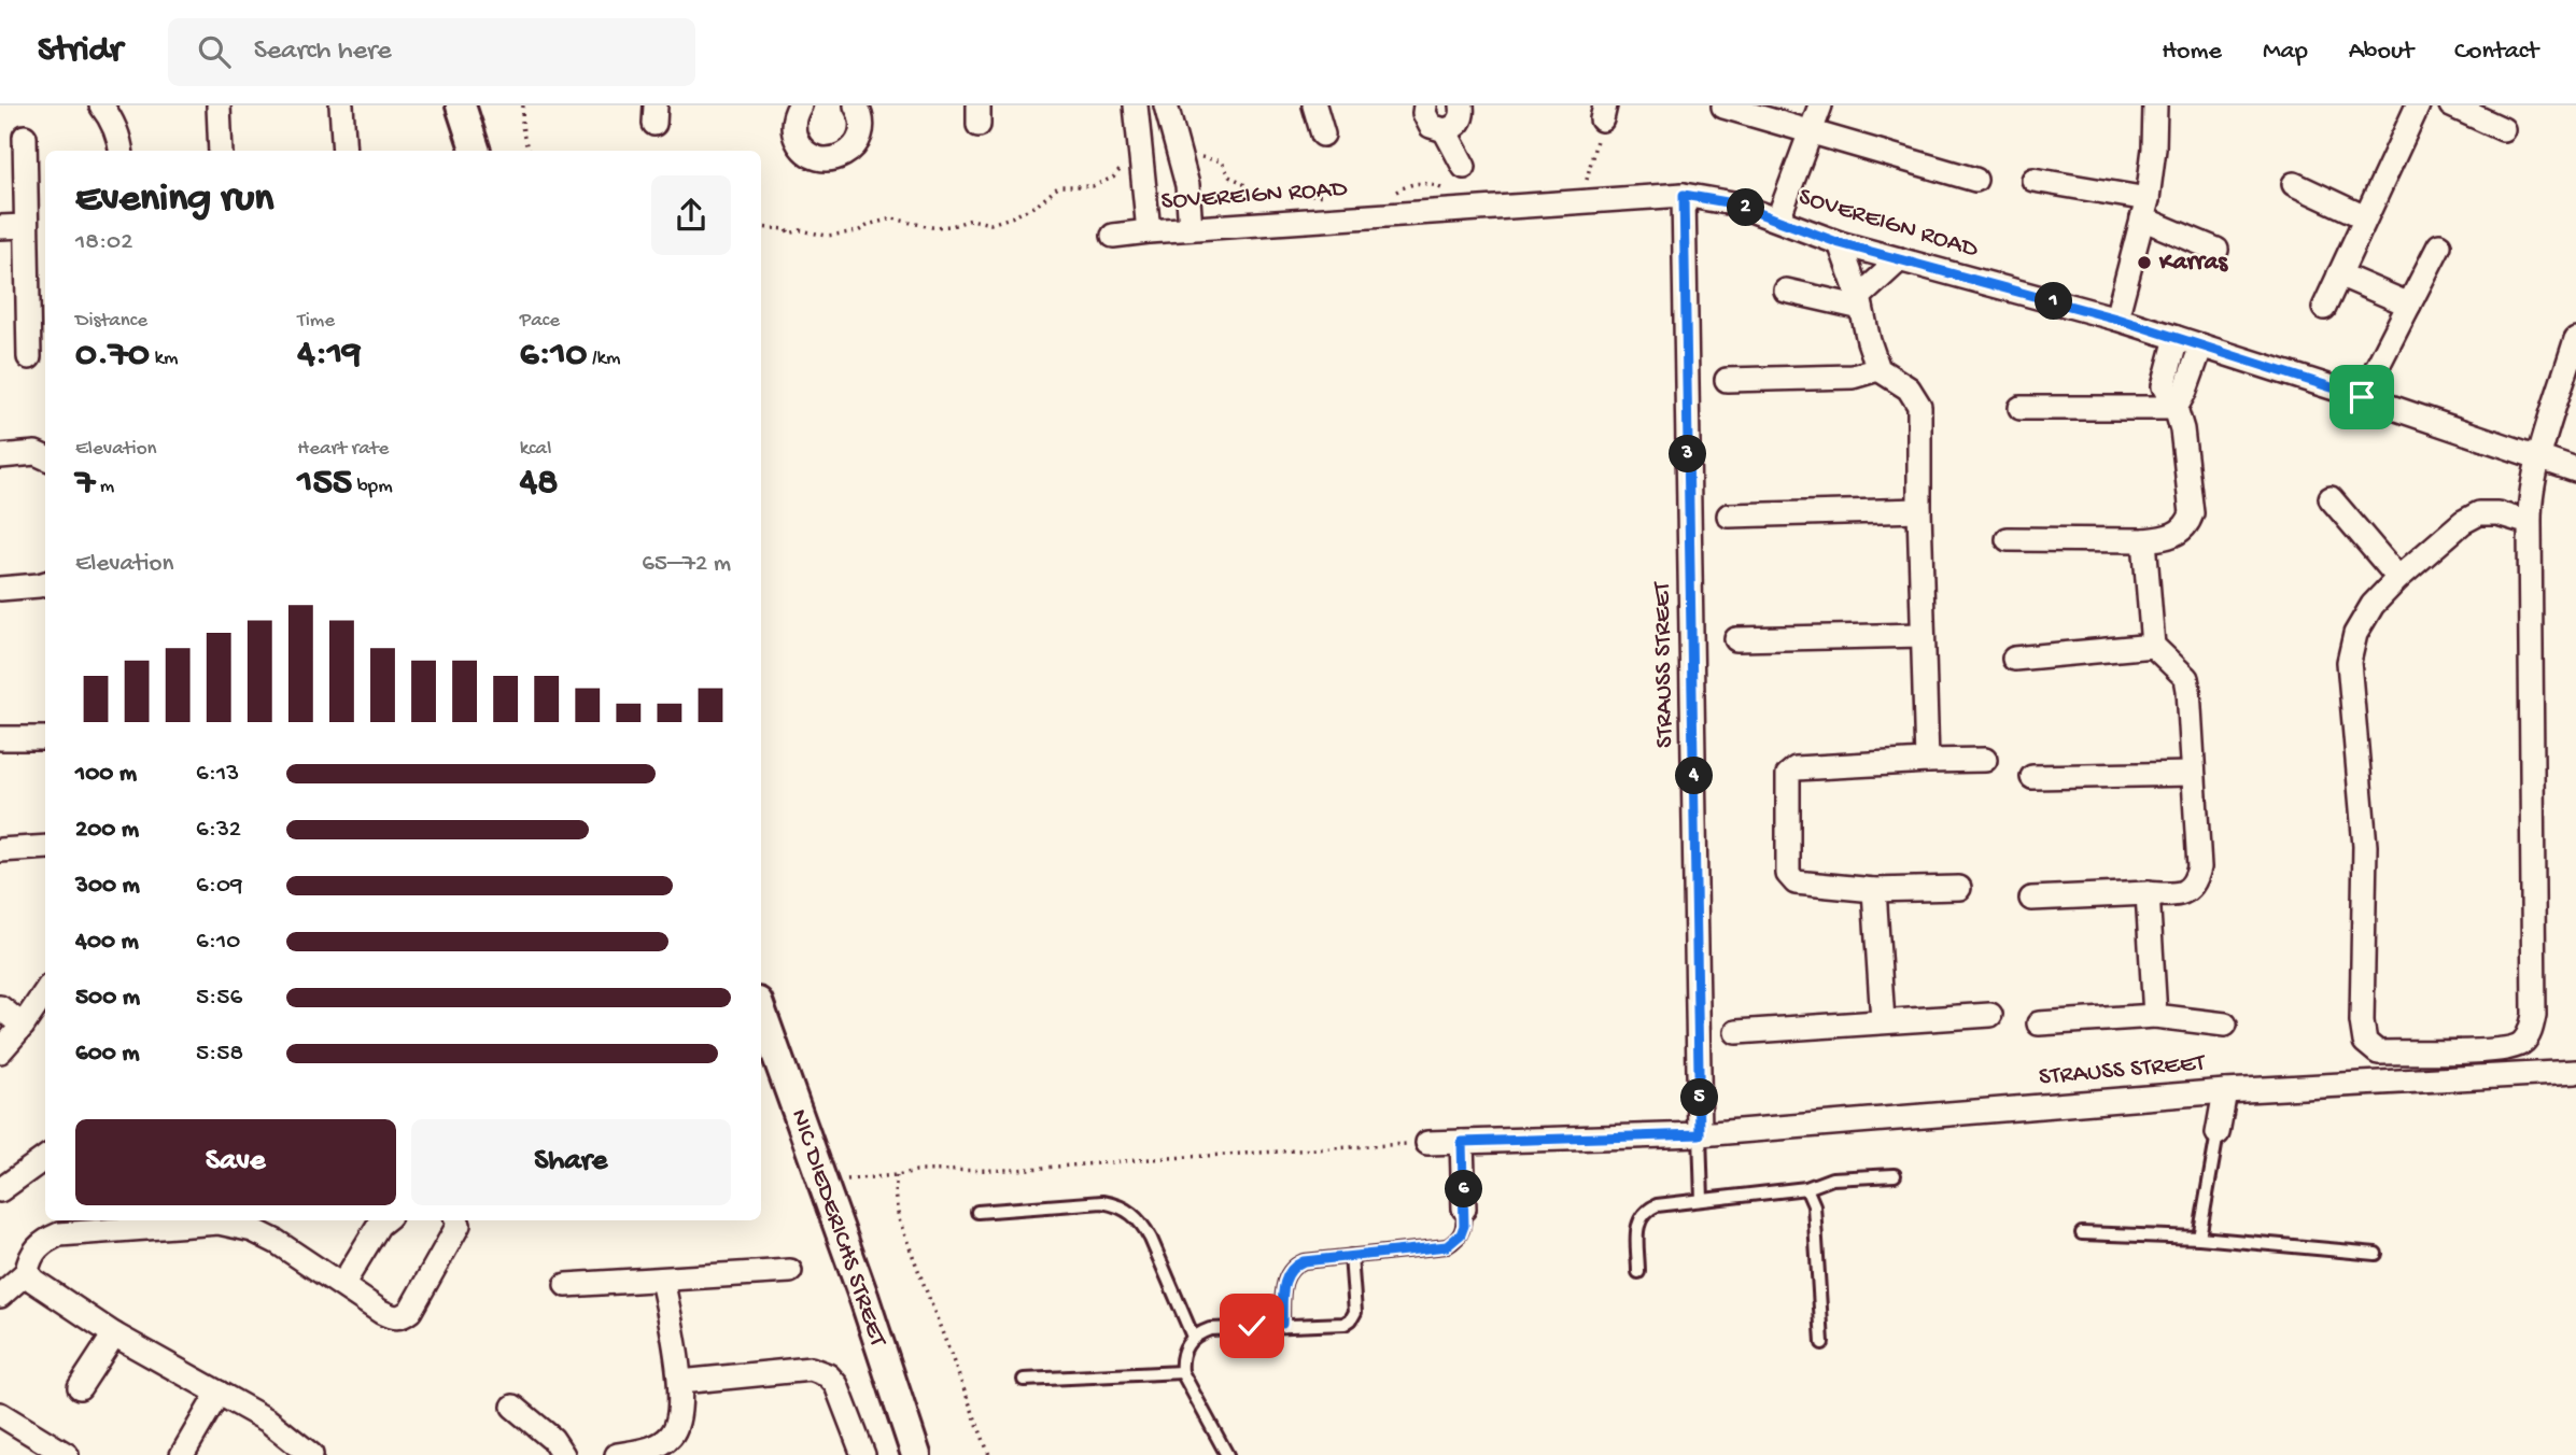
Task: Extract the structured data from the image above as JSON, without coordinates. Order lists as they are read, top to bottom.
{
  "streets": {
    "street": ["SOVEREIGN ROAD", "STRAUSS STREET", "NIC DIEDERICHS STREET"]
  },
  "crossings": [
    ["SOVEREIGN ROAD", "STRAUSS STREET"]
  ],
  "places": ["Karras"],
  "page": {
    "header": "Stridr",
    "search": "Search here",
    "nav": [
      "Home",
      "Map",
      "About",
      "Contact"
    ],
    "heading": ["Evening run", "18:02"],
    "pins": [
      "2",
      "1",
      "3",
      "4",
      "5",
      "6"
    ],
    "stats": [
      ["Distance", "0.70 km"],
      ["Time", "4:19"],
      ["Pace", "6:10 /km"],
      ["Elevation", "7 m"],
      ["Heart rate", "155 bpm"],
      ["kcal", "48"]
    ],
    "chart": ["Elevation", "65–72 m"],
    "list": [
      {
        "name": "100 m",
        "note": "6:13"
      },
      {
        "name": "200 m",
        "note": "6:32"
      },
      {
        "name": "300 m",
        "note": "6:09"
      },
      {
        "name": "400 m",
        "note": "6:10"
      },
      {
        "name": "500 m",
        "note": "5:56"
      },
      {
        "name": "600 m",
        "note": "5:58"
      }
    ],
    "buttons": ["Save", "Share"]
  }
}
